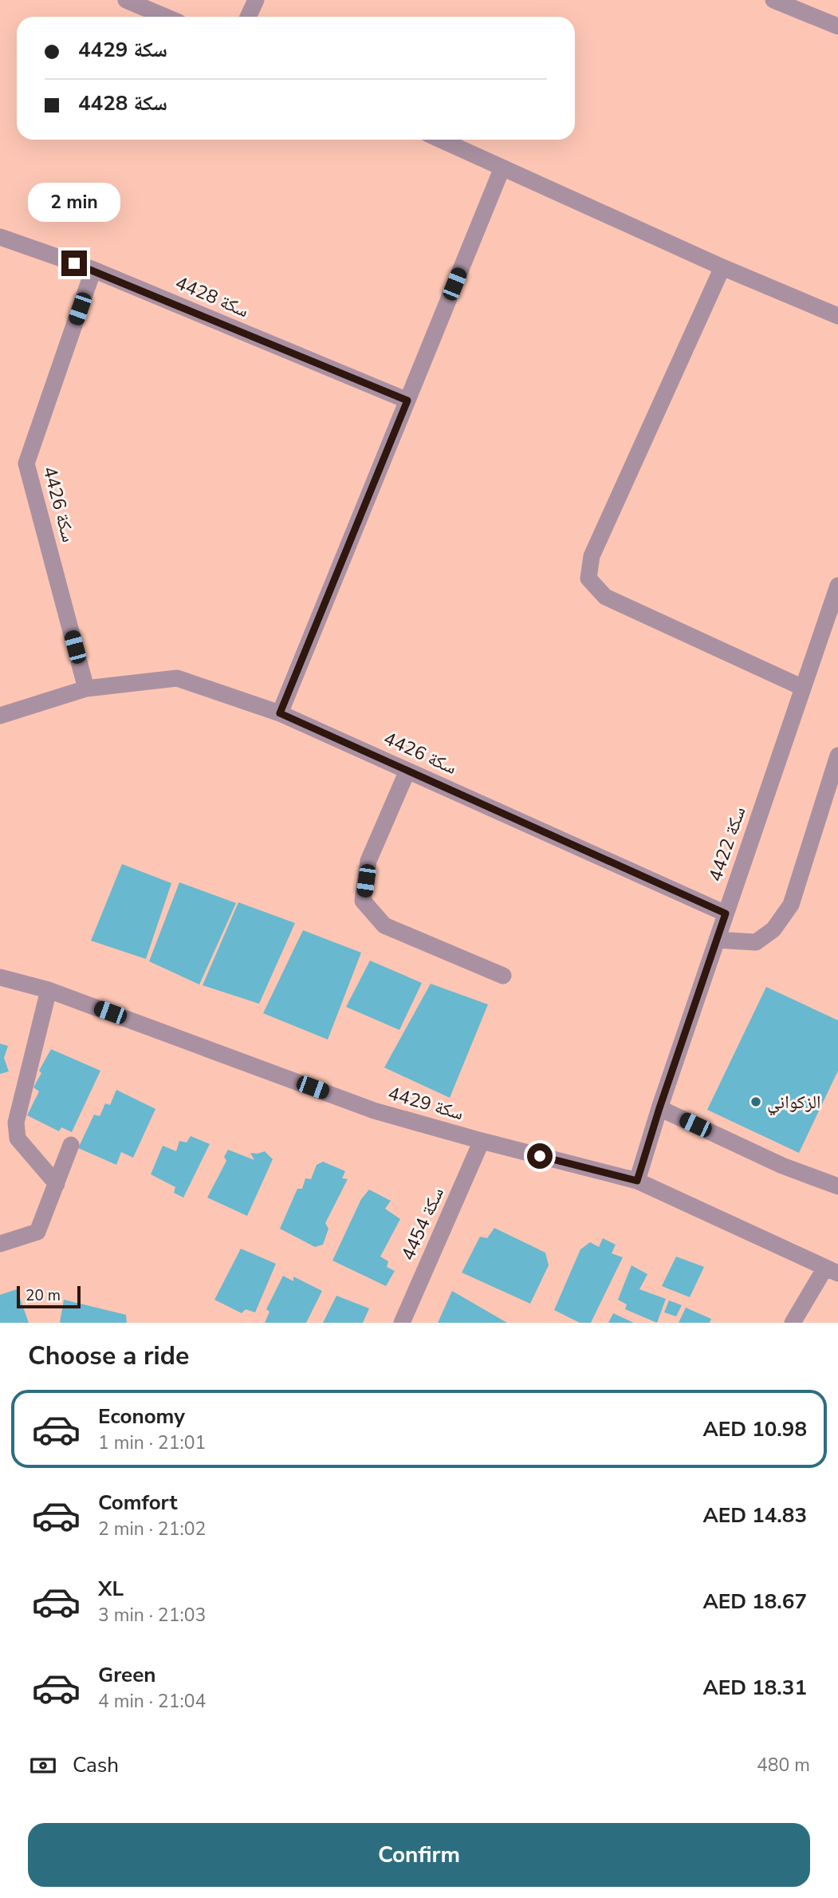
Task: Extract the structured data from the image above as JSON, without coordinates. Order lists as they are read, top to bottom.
{
  "streets": {
    "street": [
      "سكة 4428",
      "سكة 4426",
      "سكة 4422",
      "سكة 4429",
      "سكة 4454"
    ]
  },
  "crossings": [
    ["سكة 4428", "سكة 4426"],
    ["سكة 4426", "سكة 4422"],
    ["سكة 4422", "سكة 4429"],
    ["سكة 4429", "سكة 4454"]
  ],
  "places": ["الزكواني"],
  "scale_bar": "20 m",
  "page": {
    "banner": ["سكة 4429", "سكة 4428"],
    "bubble": "2 min",
    "scale": "20 m",
    "heading": "Choose a ride",
    "list": [
      {
        "name": "Economy",
        "note": "1 min · 21:01",
        "value": "AED 10.98"
      },
      {
        "name": "Comfort",
        "note": "2 min · 21:02",
        "value": "AED 14.83"
      },
      {
        "name": "XL",
        "note": "3 min · 21:03",
        "value": "AED 18.67"
      },
      {
        "name": "Green",
        "note": "4 min · 21:04",
        "value": "AED 18.31"
      }
    ],
    "pay": ["Cash", "480 m"],
    "buttons": "Confirm"
  }
}
